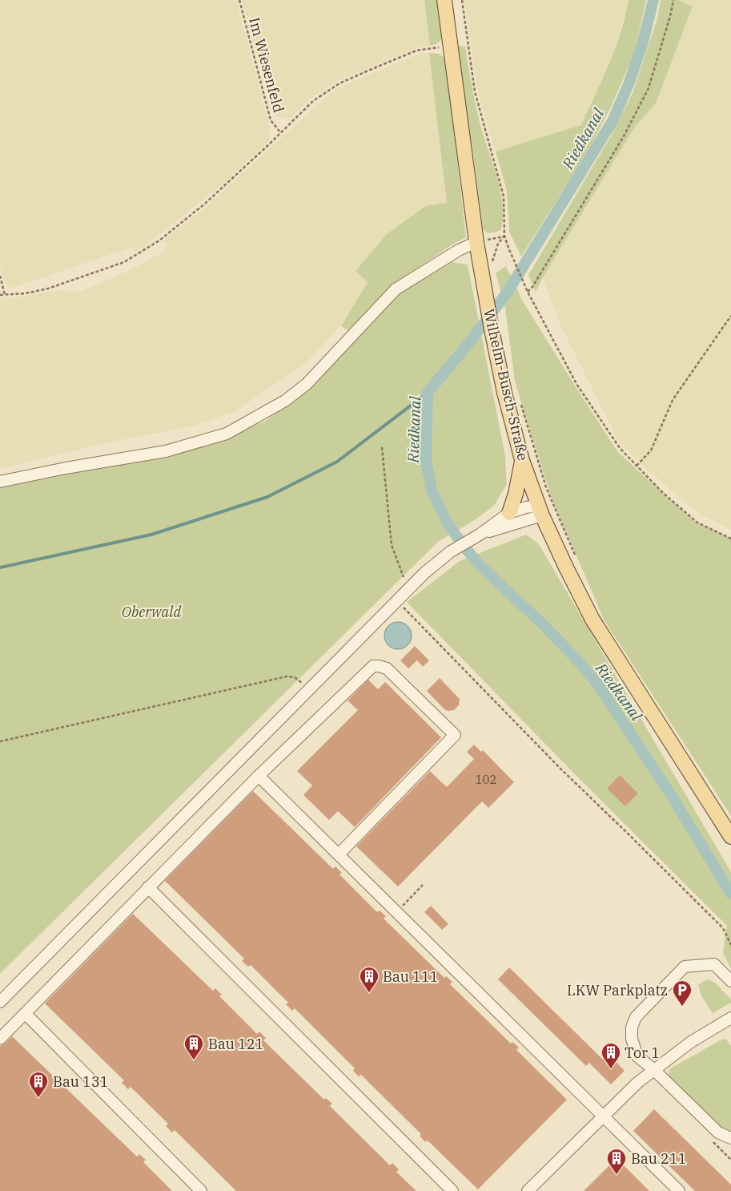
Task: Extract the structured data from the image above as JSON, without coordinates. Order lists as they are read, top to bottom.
{
  "streets": {
    "main road": ["Wilhelm-Busch-Straße"],
    "path": ["Im Wiesenfeld"]
  },
  "water": ["Riedkanal"],
  "parks": ["Oberwald"],
  "places": {
    "building": [
      "Bau 111",
      "Bau 121",
      "Tor 1",
      "Bau 131",
      "Bau 211"
    ],
    "parking": ["LKW Parkplatz"]
  },
  "house_numbers": ["102"]
}
